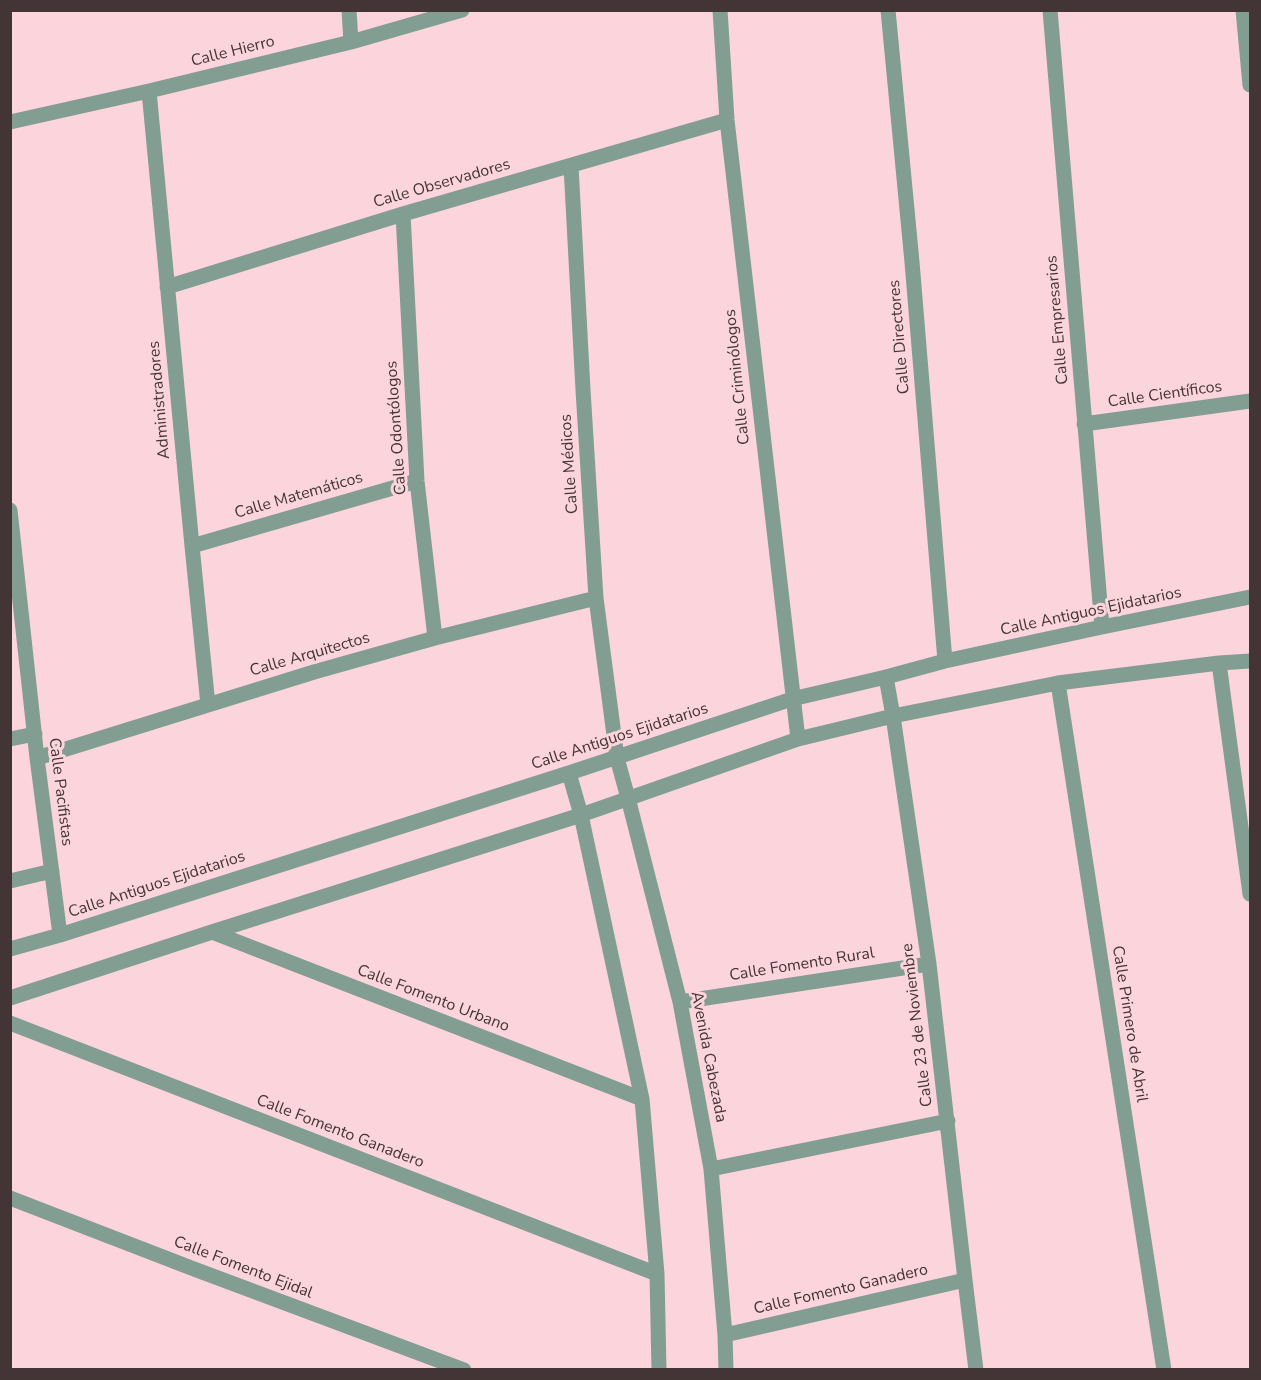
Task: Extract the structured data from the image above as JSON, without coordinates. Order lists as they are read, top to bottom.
{
  "streets": {
    "street": [
      "Calle Hierro",
      "Calle Observadores",
      "Calle Empresarios",
      "Calle Directores",
      "Calle Criminólogos",
      "Calle Científicos",
      "Administradores",
      "Calle Odontólogos",
      "Calle Médicos",
      "Calle Matemáticos",
      "Calle Antiguos Ejidatarios",
      "Calle Arquitectos",
      "Calle Pacifistas",
      "Calle Fomento Rural",
      "Calle Fomento Urbano",
      "Calle Primero de Abril",
      "Calle 23 de Noviembre",
      "Avenida Cabezada",
      "Calle Fomento Ganadero",
      "Calle Fomento Ejidal"
    ]
  },
  "crossings": [
    ["Calle Hierro", "Administradores"],
    ["Calle Observadores", "Calle Criminólogos"],
    ["Calle Observadores", "Administradores"],
    ["Calle Observadores", "Calle Odontólogos"],
    ["Calle Observadores", "Calle Médicos"],
    ["Calle Empresarios", "Calle Científicos"],
    ["Calle Empresarios", "Calle Antiguos Ejidatarios"],
    ["Calle Directores", "Calle Antiguos Ejidatarios"],
    ["Calle Criminólogos", "Calle Antiguos Ejidatarios"],
    ["Administradores", "Calle Matemáticos"],
    ["Administradores", "Calle Arquitectos"],
    ["Calle Odontólogos", "Calle Matemáticos"],
    ["Calle Odontólogos", "Calle Arquitectos"],
    ["Calle Médicos", "Calle Antiguos Ejidatarios"],
    ["Calle Médicos", "Calle Arquitectos"],
    ["Calle Médicos", "Avenida Cabezada"],
    ["Calle Antiguos Ejidatarios", "Calle Pacifistas"],
    ["Calle Antiguos Ejidatarios", "Calle 23 de Noviembre"],
    ["Calle Antiguos Ejidatarios", "Avenida Cabezada"],
    ["Calle Arquitectos", "Calle Pacifistas"],
    ["Calle Fomento Rural", "Calle 23 de Noviembre"],
    ["Calle Fomento Rural", "Avenida Cabezada"],
    ["Calle 23 de Noviembre", "Calle Fomento Ganadero"],
    ["Avenida Cabezada", "Calle Fomento Ganadero"]
  ]
}
